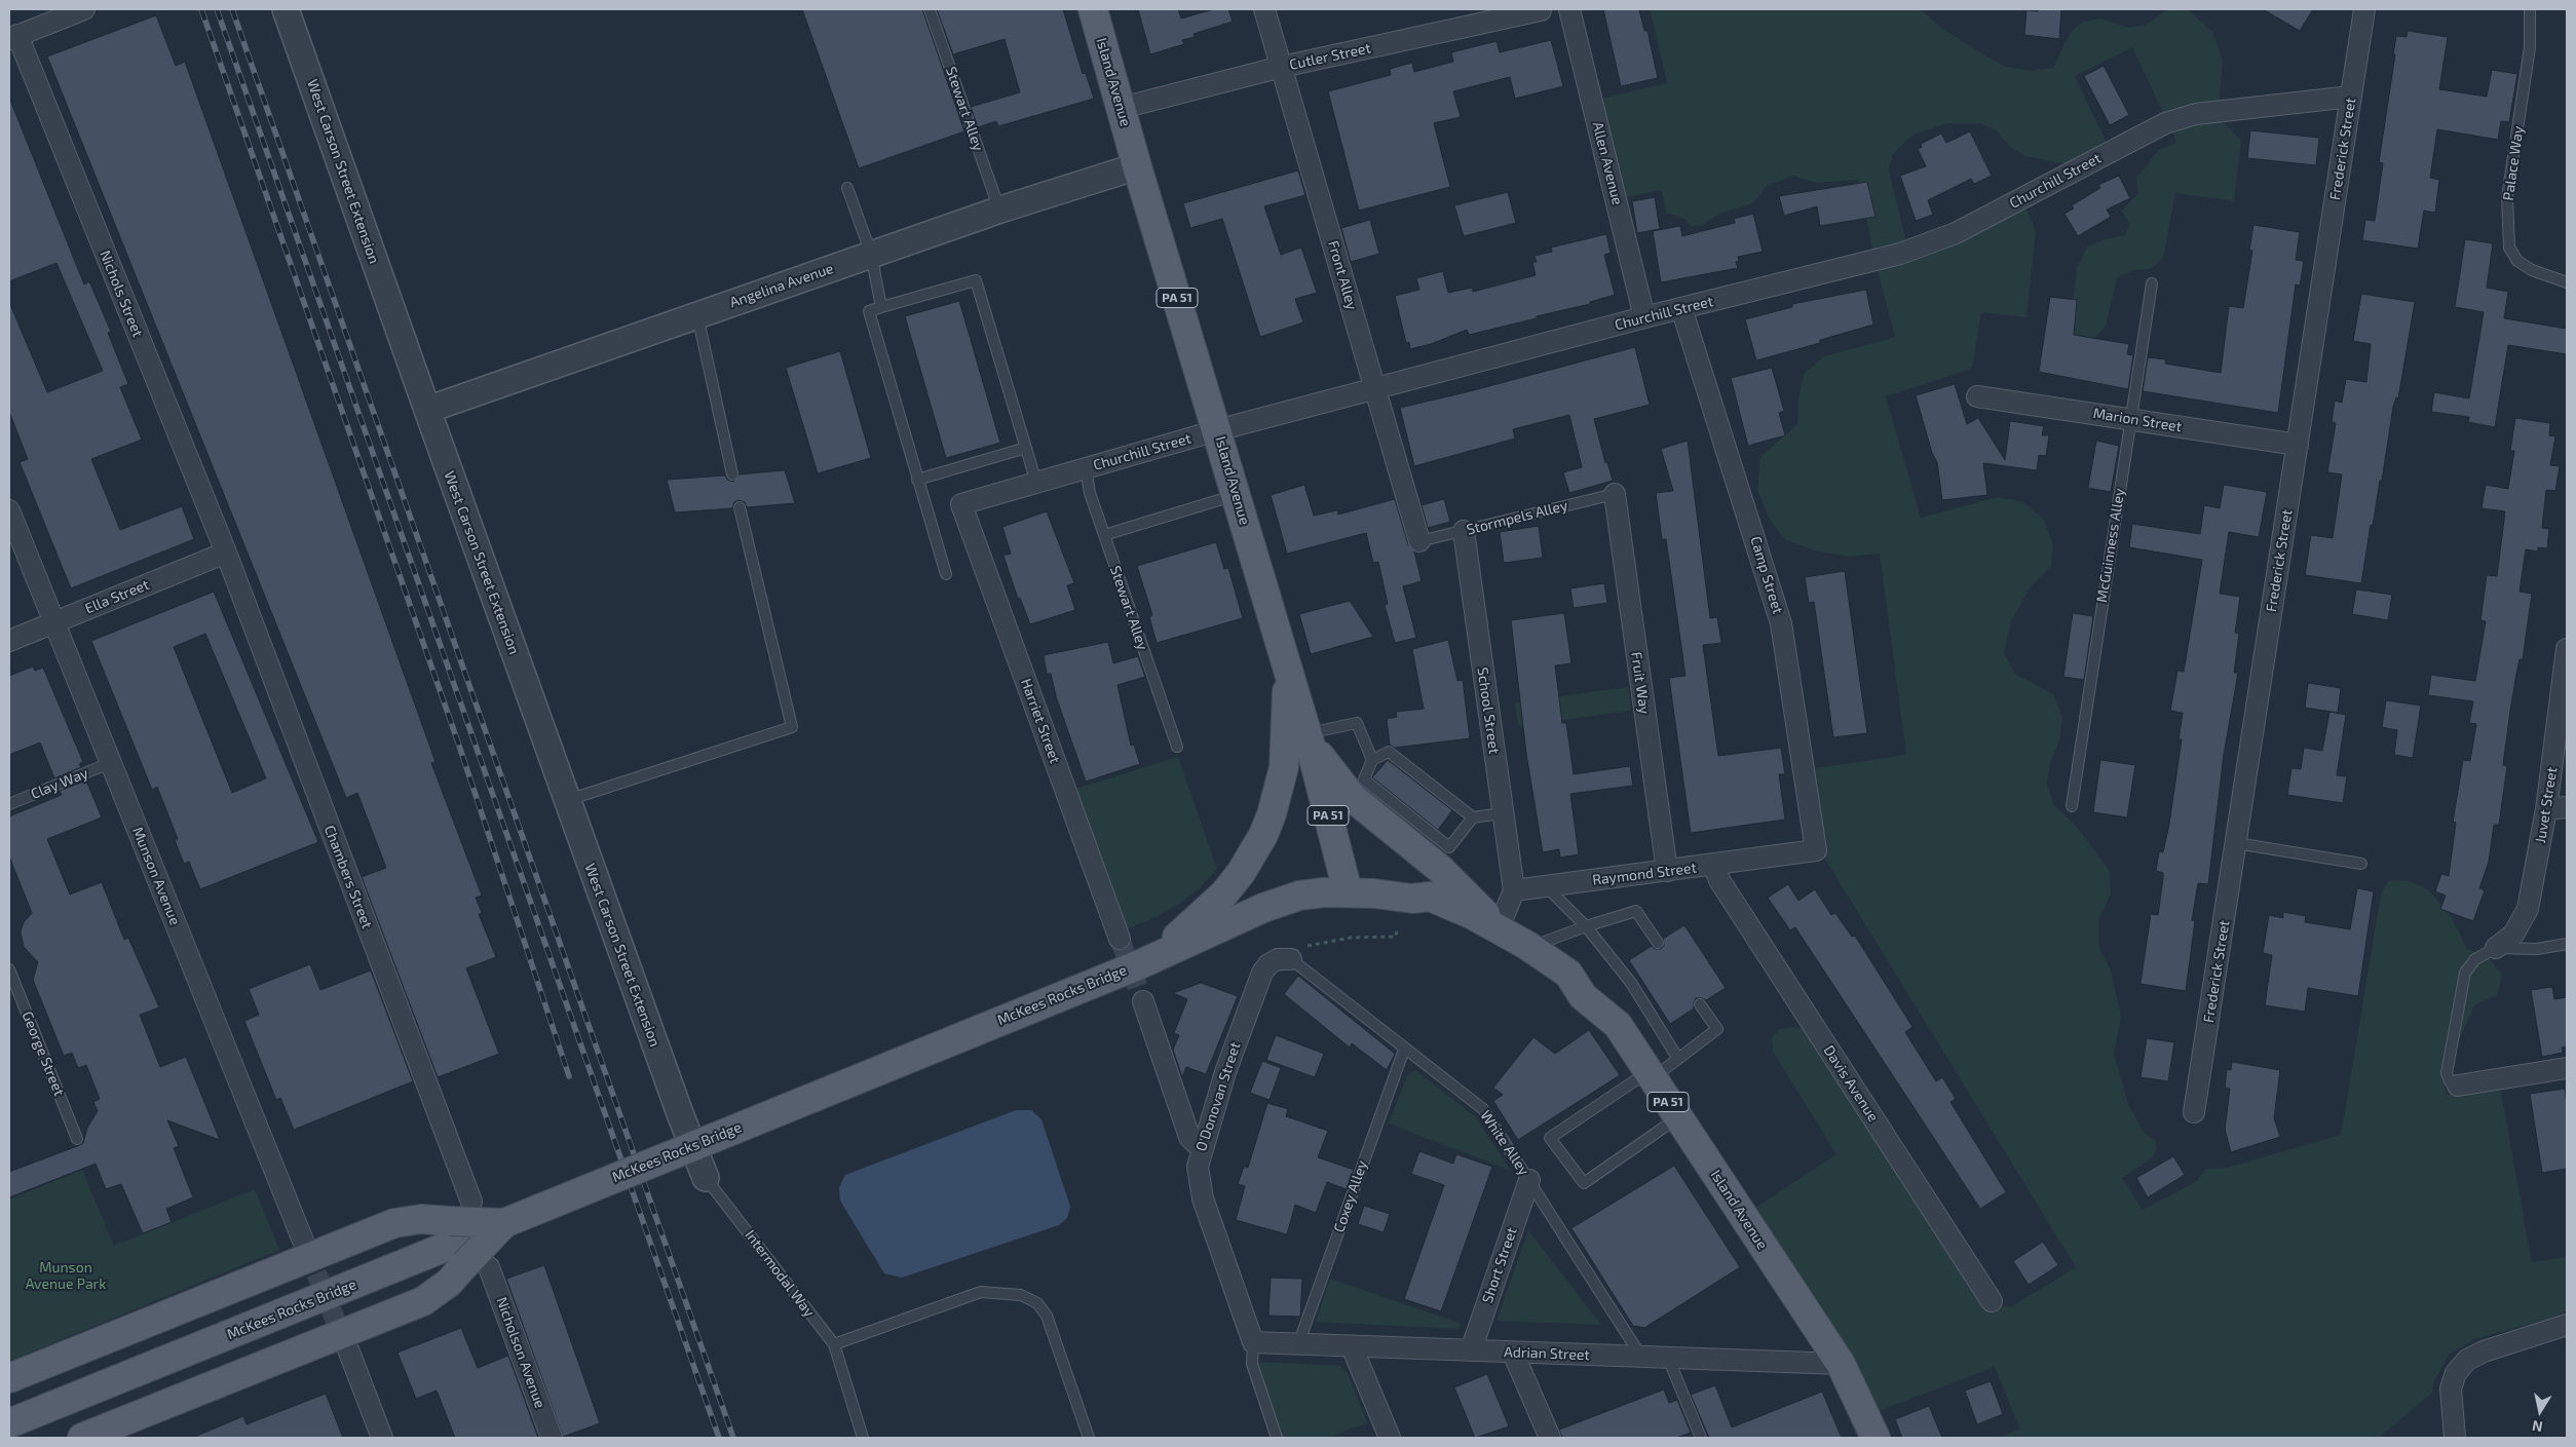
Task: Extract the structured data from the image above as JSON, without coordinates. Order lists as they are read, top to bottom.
{
  "streets": {
    "main road": ["Island Avenue", "PA 51", "McKees Rocks Bridge"],
    "street": [
      "Cutler Street",
      "Frederick Street",
      "Allen Avenue",
      "West Carson Street Extension",
      "Churchill Street",
      "Front Alley",
      "Angelina Avenue",
      "Nichols Street",
      "Marion Street",
      "Camp Street",
      "Ella Street",
      "Fruit Way",
      "School Street",
      "Harriet Street",
      "Juvet Street",
      "Raymond Street",
      "Munson Avenue",
      "Chambers Street",
      "Davis Avenue",
      "O'Donovan Street",
      "Short Street",
      "Intermodal Way",
      "Nicholson Avenue",
      "Adrian Street"
    ],
    "lane": [
      "Stewart Alley",
      "Palace Way",
      "Stormpels Alley",
      "McGuinness Alley",
      "Clay Way",
      "George Street",
      "White Alley",
      "Coxey Alley"
    ]
  },
  "crossings": [
    ["Cutler Street", "Island Avenue"],
    ["Cutler Street", "Front Alley"],
    ["Island Avenue", "Churchill Street"],
    ["Island Avenue", "Angelina Avenue"],
    ["Island Avenue", "McKees Rocks Bridge"],
    ["Island Avenue", "Adrian Street"],
    ["Stewart Alley", "Churchill Street"],
    ["Stewart Alley", "Angelina Avenue"],
    ["Frederick Street", "Churchill Street"],
    ["Frederick Street", "Marion Street"],
    ["Allen Avenue", "Churchill Street"],
    ["West Carson Street Extension", "Angelina Avenue"],
    ["West Carson Street Extension", "Intermodal Way"],
    ["Churchill Street", "Front Alley"],
    ["Churchill Street", "Camp Street"],
    ["Churchill Street", "Harriet Street"],
    ["Front Alley", "Stormpels Alley"],
    ["Nichols Street", "Ella Street"],
    ["Nichols Street", "Chambers Street"],
    ["Marion Street", "McGuinness Alley"],
    ["Stormpels Alley", "Fruit Way"],
    ["Stormpels Alley", "School Street"],
    ["Camp Street", "Raymond Street"],
    ["Ella Street", "Munson Avenue"],
    ["Ella Street", "Chambers Street"],
    ["Fruit Way", "Raymond Street"],
    ["School Street", "Raymond Street"],
    ["Clay Way", "Munson Avenue"],
    ["Raymond Street", "Davis Avenue"],
    ["O'Donovan Street", "White Alley"],
    ["O'Donovan Street", "Adrian Street"],
    ["White Alley", "Coxey Alley"],
    ["White Alley", "Short Street"],
    ["White Alley", "Adrian Street"],
    ["Coxey Alley", "Adrian Street"],
    ["Short Street", "Adrian Street"]
  ],
  "parks": ["Munson Avenue Park"],
  "north": "bottom"
}
